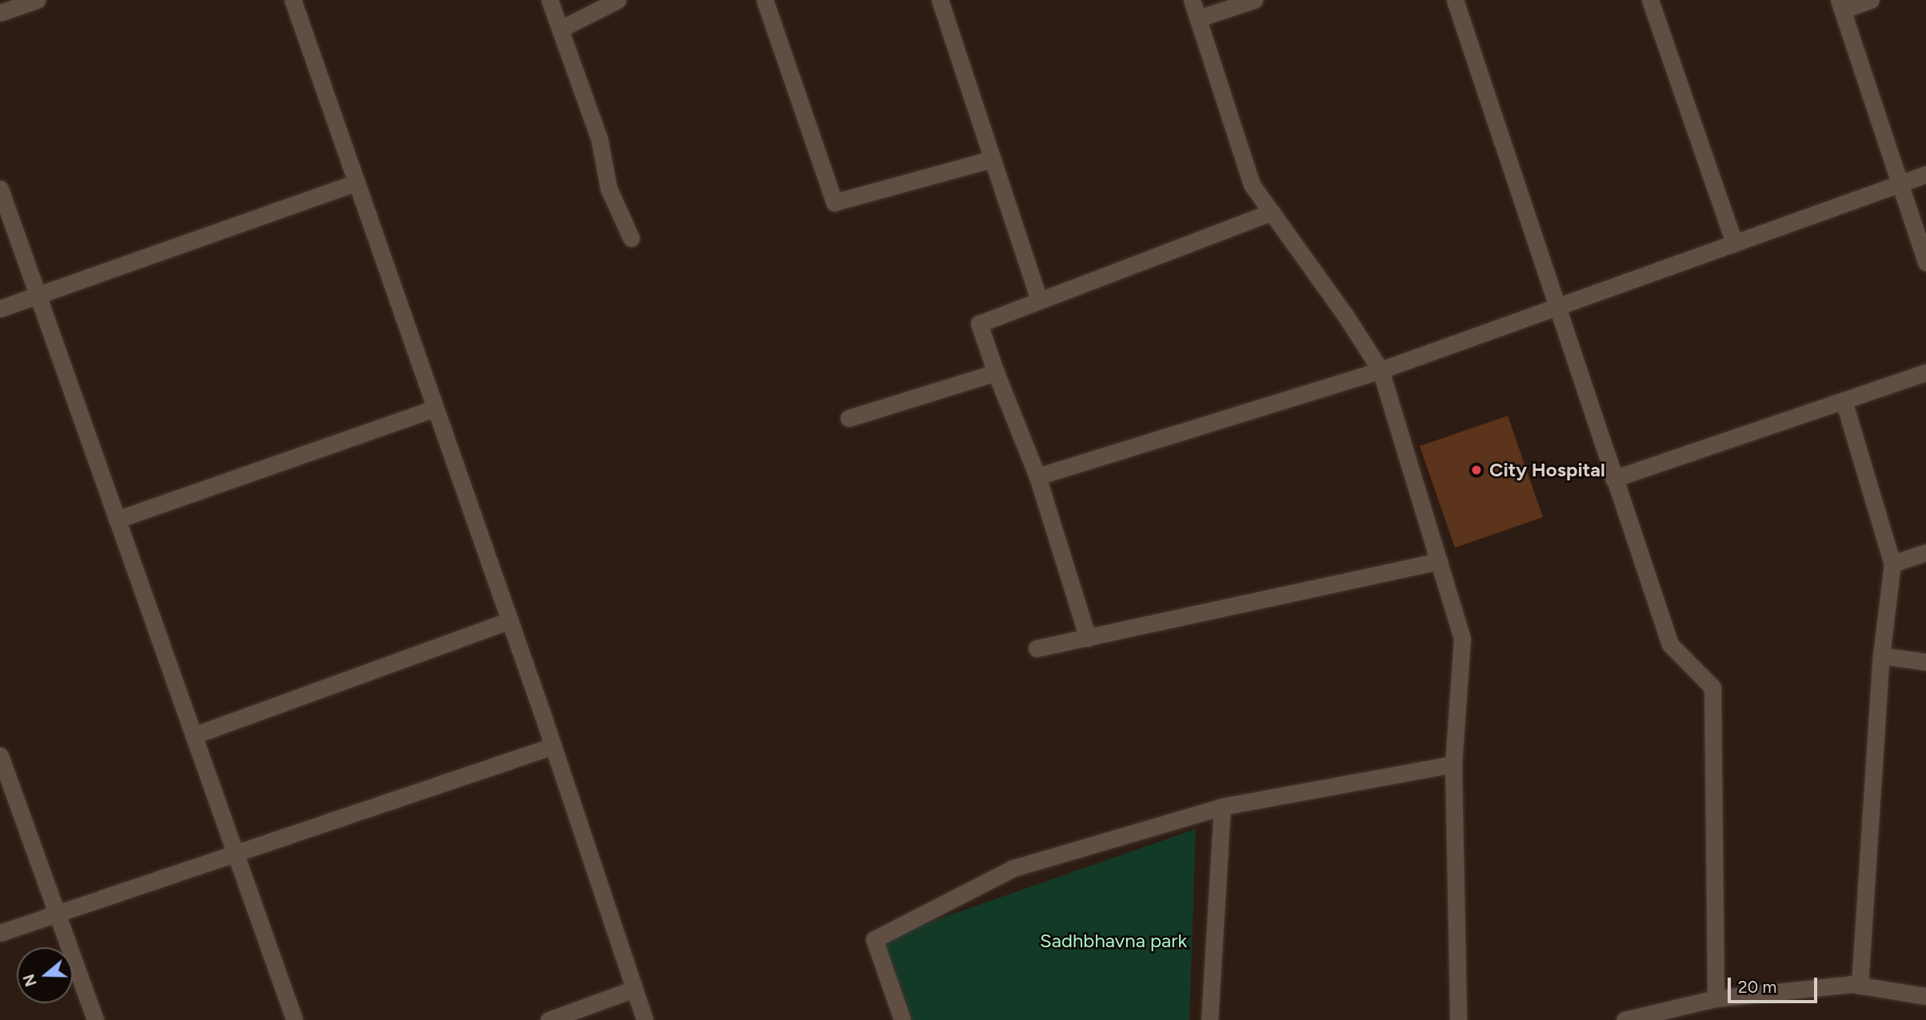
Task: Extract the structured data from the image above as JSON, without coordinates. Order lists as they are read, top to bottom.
{
  "parks": ["Sadhbhavna park"],
  "places": ["City Hospital"],
  "scale_bar": "20 m",
  "north": "left"
}
